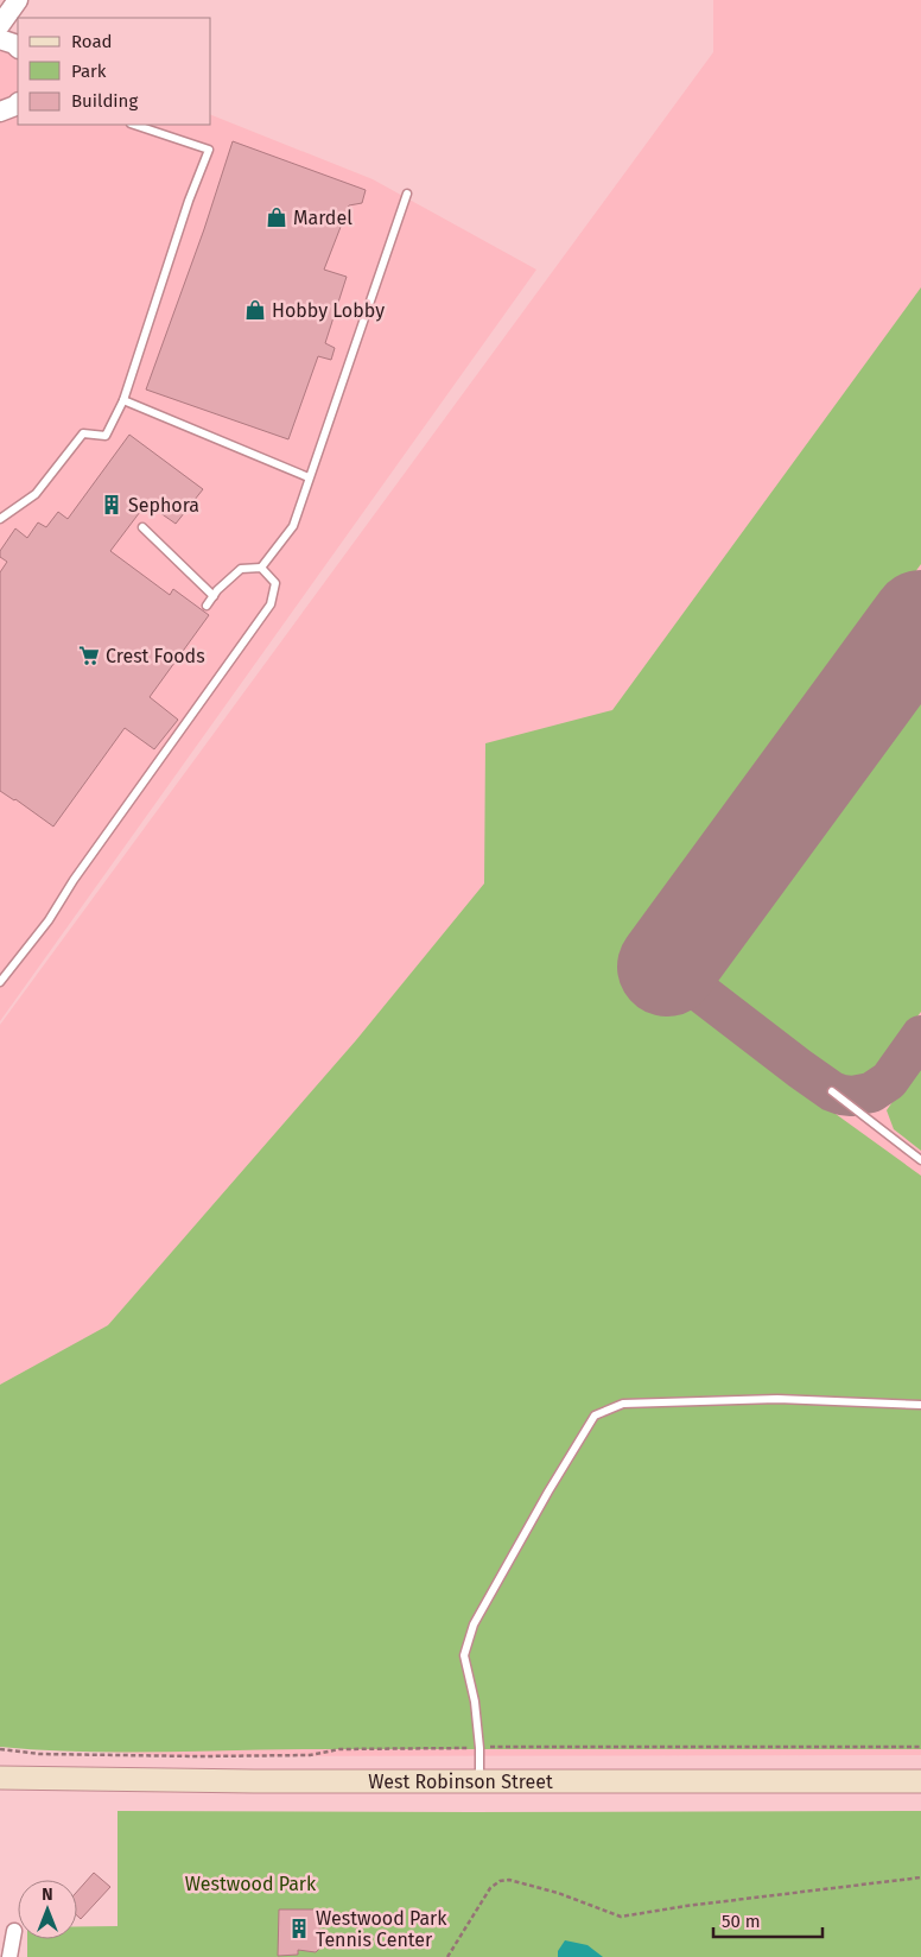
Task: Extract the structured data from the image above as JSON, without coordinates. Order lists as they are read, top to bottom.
{
  "streets": {
    "main road": ["West Robinson Street"]
  },
  "parks": ["Westwood Park"],
  "places": {
    "shop": ["Mardel", "Hobby Lobby"],
    "building": ["Sephora", "Westwood Park Tennis Center"],
    "supermarket": ["Crest Foods"]
  },
  "legend": ["Road", "Park", "Building"],
  "scale_bar": "50 m",
  "north": "top"
}
